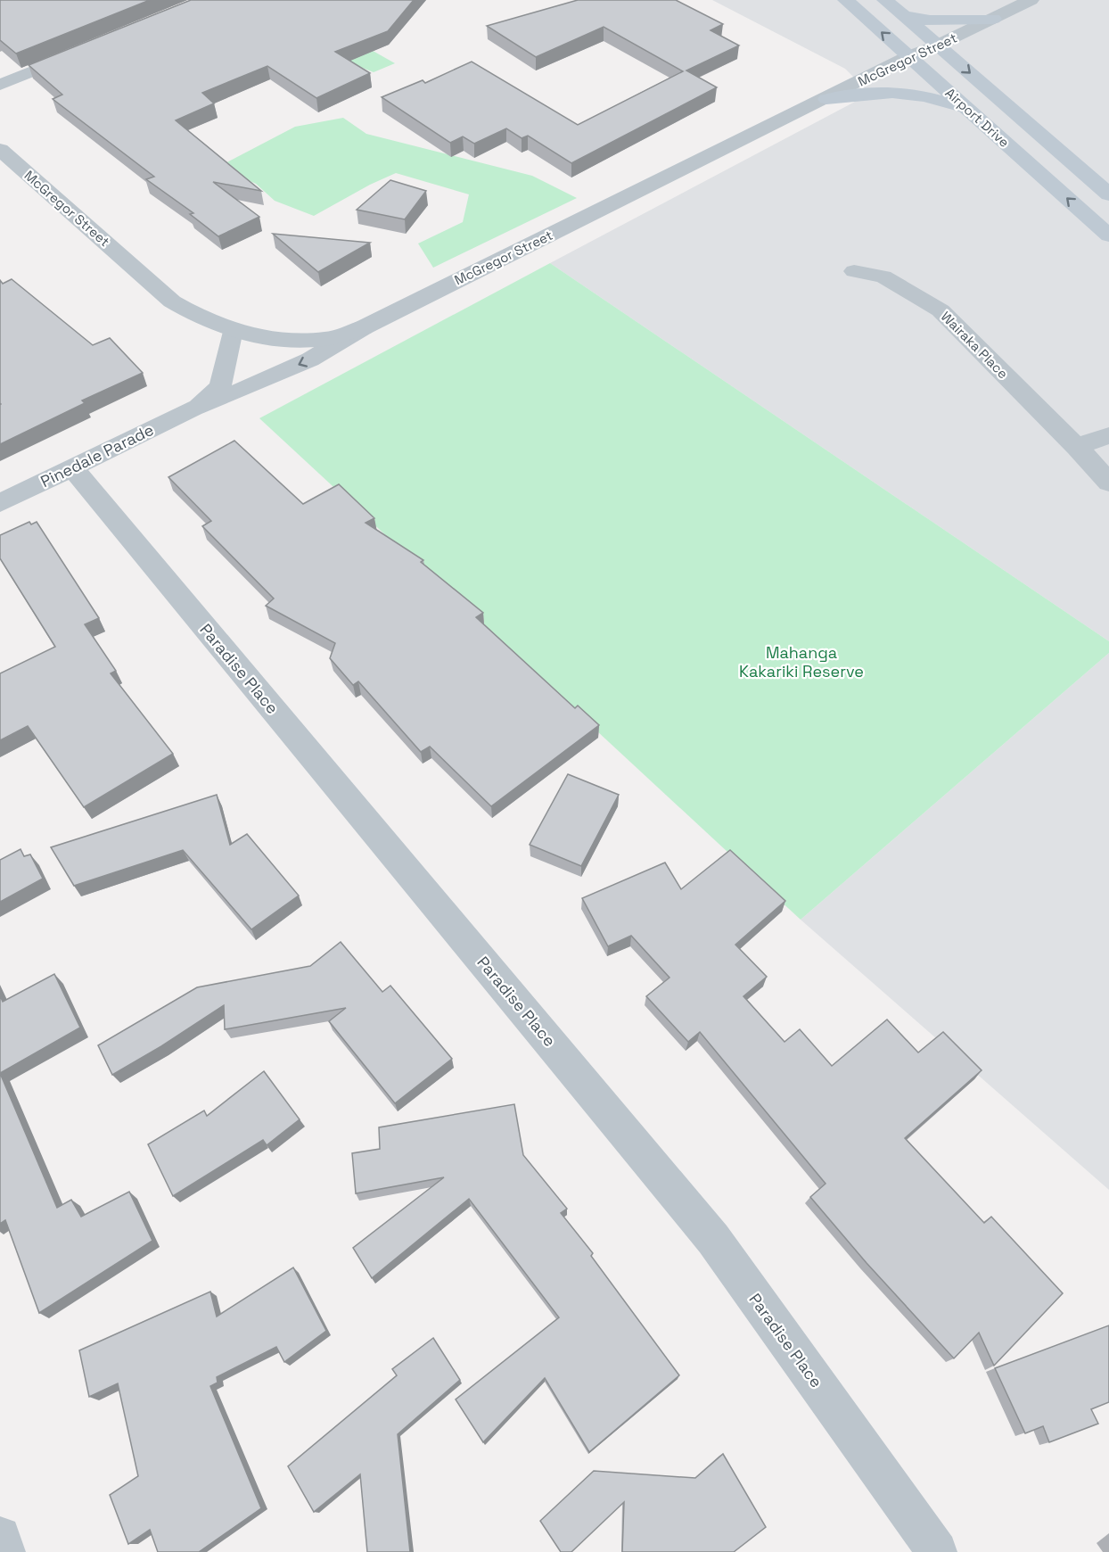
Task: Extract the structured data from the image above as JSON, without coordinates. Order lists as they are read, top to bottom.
{
  "streets": {
    "main road": ["Airport Drive"],
    "street": [
      "McGregor Street",
      "Wairaka Place",
      "Pinedale Parade",
      "Paradise Place"
    ]
  },
  "crossings": [
    ["McGregor Street", "Airport Drive"],
    ["McGregor Street", "Pinedale Parade"],
    ["Pinedale Parade", "Paradise Place"]
  ],
  "one_way": ["Pinedale Parade"],
  "parks": ["Mahanga Kakariki Reserve"]
}
